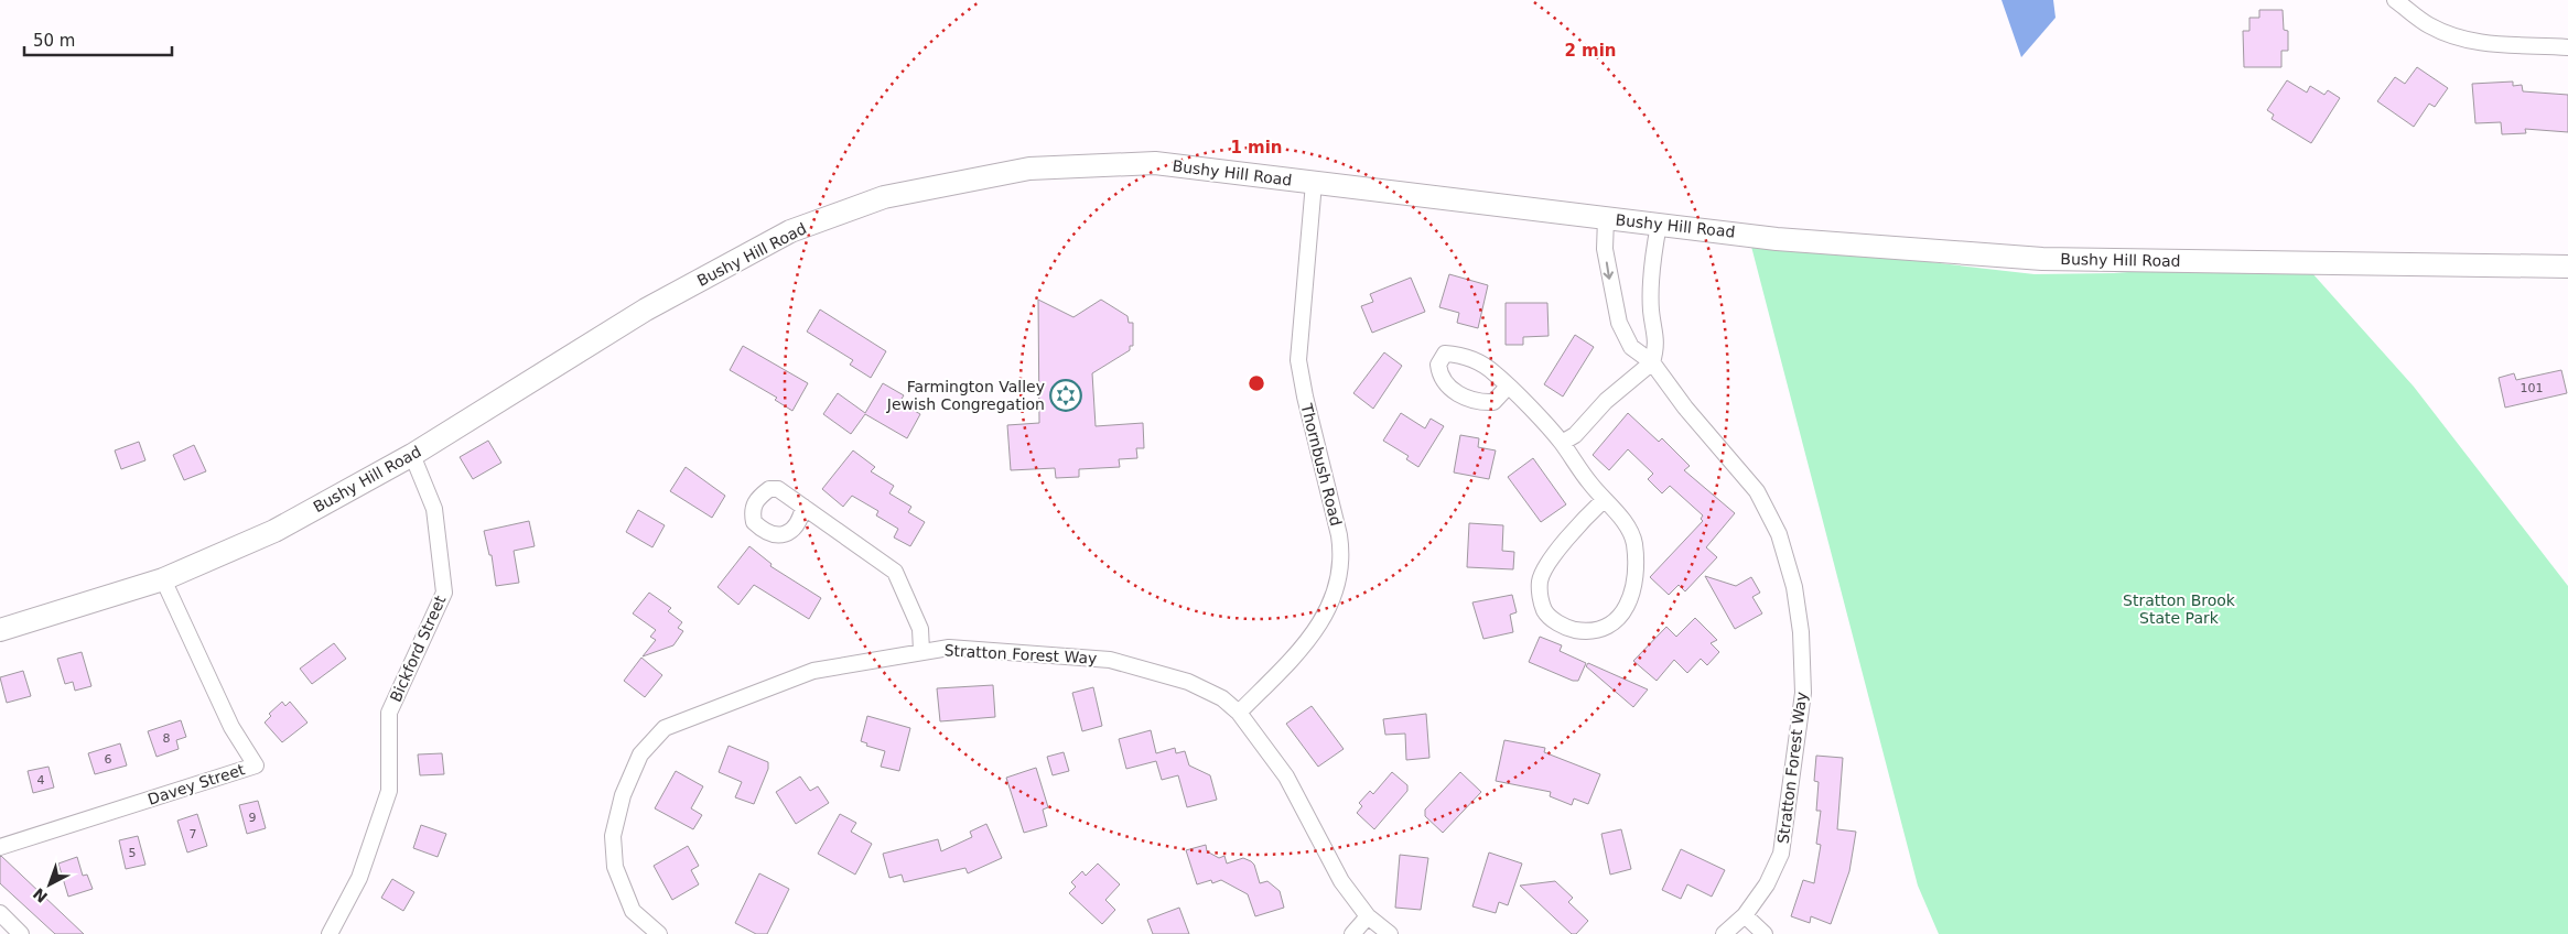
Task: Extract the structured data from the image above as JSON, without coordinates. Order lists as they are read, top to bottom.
{
  "streets": {
    "main road": ["Bushy Hill Road"],
    "street": [
      "Thornbush Road",
      "Bickford Street",
      "Stratton Forest Way",
      "Davey Street"
    ]
  },
  "crossings": [
    ["Bushy Hill Road", "Thornbush Road"],
    ["Bushy Hill Road", "Bickford Street"],
    ["Bushy Hill Road", "Stratton Forest Way"],
    ["Bushy Hill Road", "Davey Street"],
    ["Thornbush Road", "Stratton Forest Way"]
  ],
  "parks": ["Stratton Brook State Park"],
  "places": {
    "synagogue": ["Farmington Valley Jewish Congregation"]
  },
  "house_numbers": [
    "101",
    "8",
    "6",
    "4",
    "9",
    "7",
    "5"
  ],
  "scale_bar": "50 m",
  "north": "bottom left",
  "rings": ["2 min", "1 min"]
}
